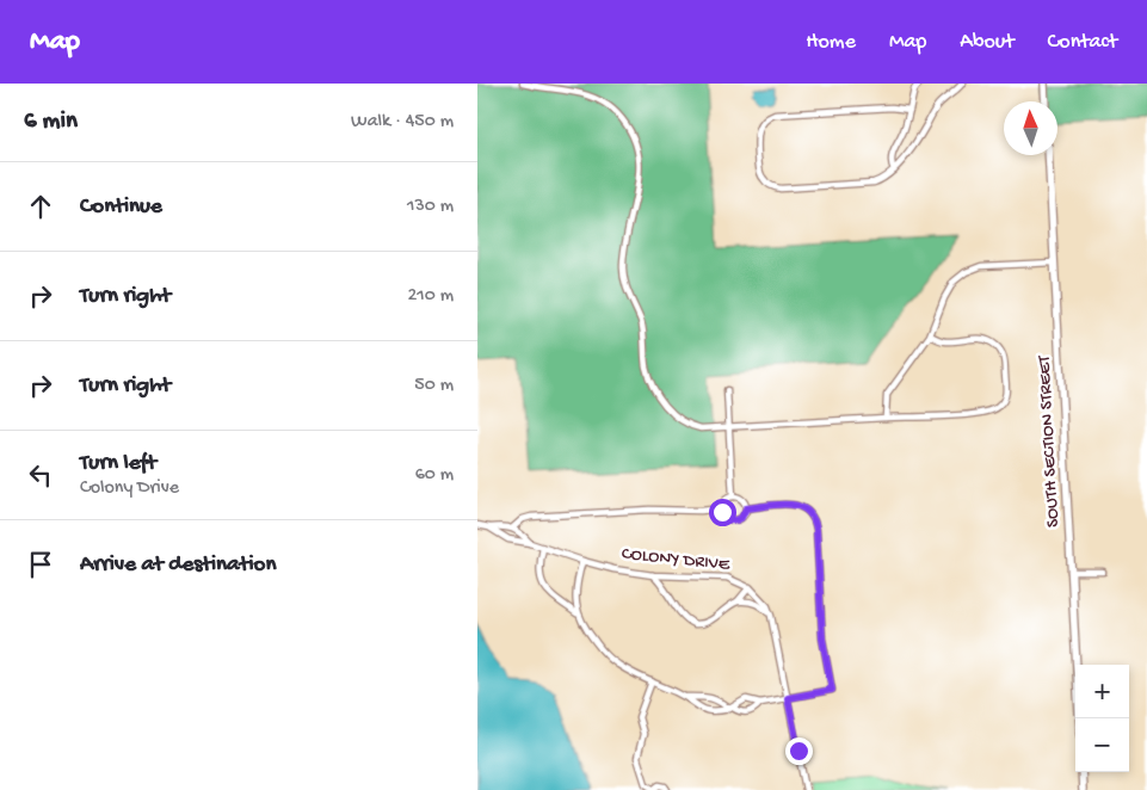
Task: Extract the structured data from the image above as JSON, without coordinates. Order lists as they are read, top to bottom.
{
  "streets": {
    "street": ["SOUTH SECTION STREET", "COLONY DRIVE"]
  },
  "north": "top",
  "page": {
    "header": "Map",
    "nav": [
      "Home",
      "Map",
      "About",
      "Contact"
    ],
    "heading": ["6 min", "Walk · 450 m"],
    "list": [
      ["Continue", "130 m"],
      ["Turn right", "210 m"],
      ["Turn right", "50 m"],
      ["Turn left", "Colony Drive", "60 m"],
      "Arrive at destination"
    ],
    "map_buttons": ["+", "−"]
  }
}
